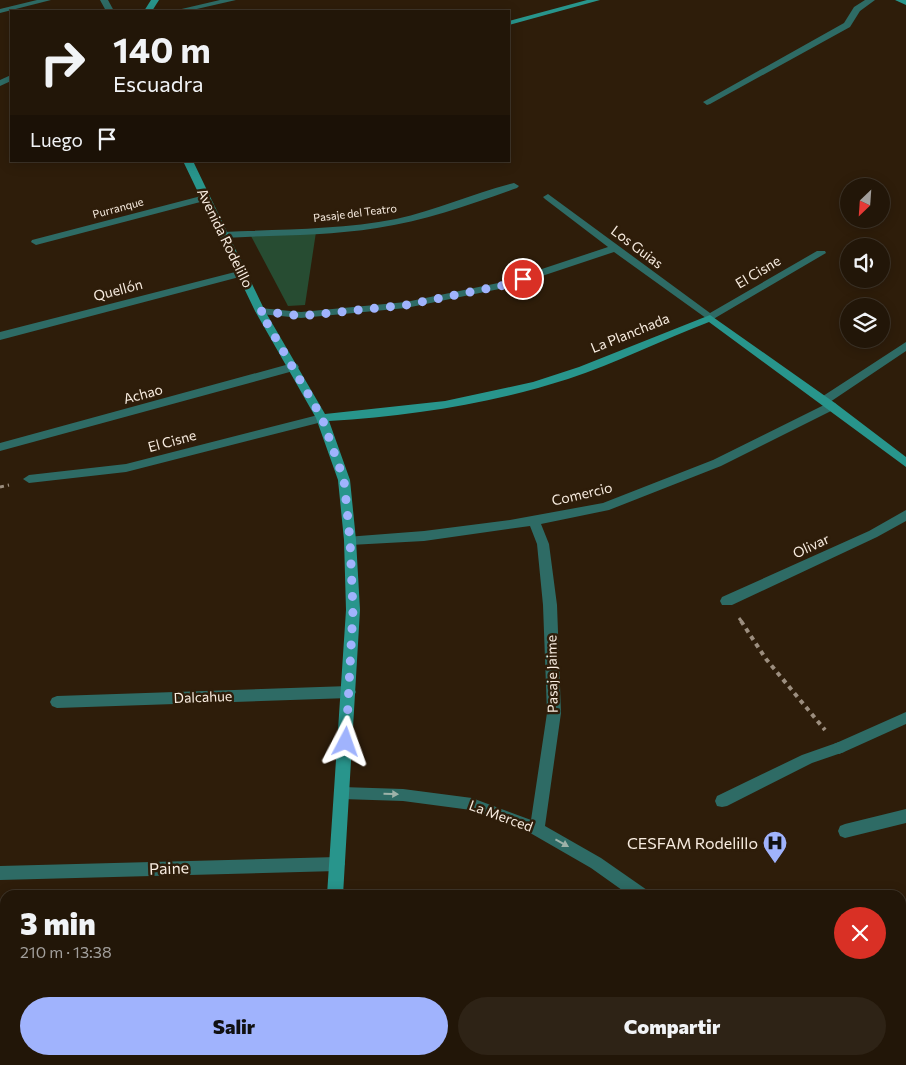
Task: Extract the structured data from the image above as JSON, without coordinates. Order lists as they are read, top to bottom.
{
  "streets": {
    "street": [
      "Purranque",
      "Pasaje del Teatro",
      "Avenida Rodelillo",
      "Los Guias",
      "El Cisne",
      "Quellón",
      "La Planchada",
      "Achao",
      "Comercio",
      "Olivar",
      "Pasaje Jaime",
      "Dalcahue",
      "La Merced",
      "Paine"
    ]
  },
  "crossings": [
    ["Purranque", "Avenida Rodelillo"],
    ["Pasaje del Teatro", "Avenida Rodelillo"],
    ["Avenida Rodelillo", "El Cisne"],
    ["Avenida Rodelillo", "Quellón"],
    ["Avenida Rodelillo", "La Planchada"],
    ["Avenida Rodelillo", "Achao"],
    ["Avenida Rodelillo", "Comercio"],
    ["Avenida Rodelillo", "Dalcahue"],
    ["Avenida Rodelillo", "La Merced"],
    ["Avenida Rodelillo", "Paine"],
    ["Los Guias", "El Cisne"],
    ["Los Guias", "La Planchada"],
    ["El Cisne", "La Planchada"],
    ["Comercio", "Pasaje Jaime"],
    ["Pasaje Jaime", "La Merced"]
  ],
  "one_way": ["La Merced"],
  "places": {
    "hospital": ["CESFAM Rodelillo"]
  },
  "north": "bottom left",
  "page": {
    "turn": ["140 m", "Escuadra"],
    "then": "Luego",
    "heading": ["3 min", "210 m · 13:38"],
    "buttons": ["Salir", "Compartir"]
  }
}
